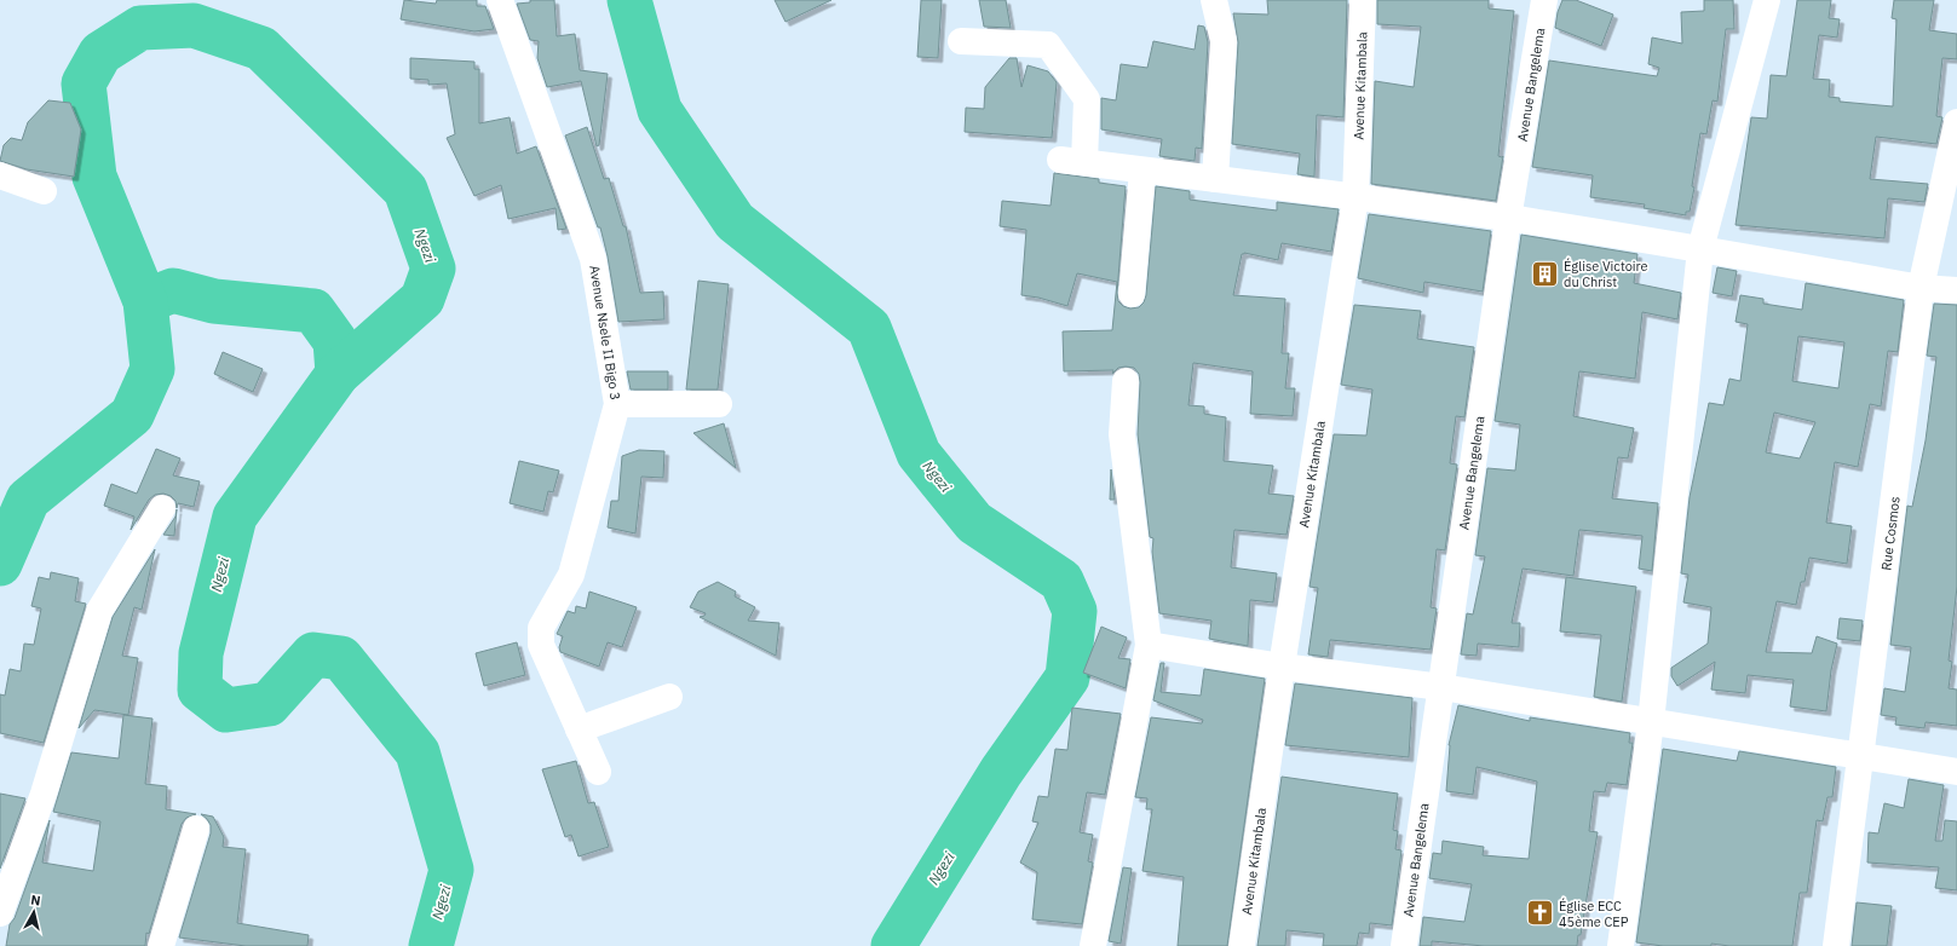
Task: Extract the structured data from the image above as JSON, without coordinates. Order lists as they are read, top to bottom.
{
  "streets": {
    "street": [
      "Avenue Bangelema",
      "Avenue Kitambala",
      "Avenue Nsele II Bigo 3",
      "Rue Cosmos"
    ]
  },
  "water": ["Ngezi"],
  "places": {
    "building": ["Église Victoire du Christ"],
    "church": ["Église ECC 45ème CEP"]
  },
  "north": "top"
}
